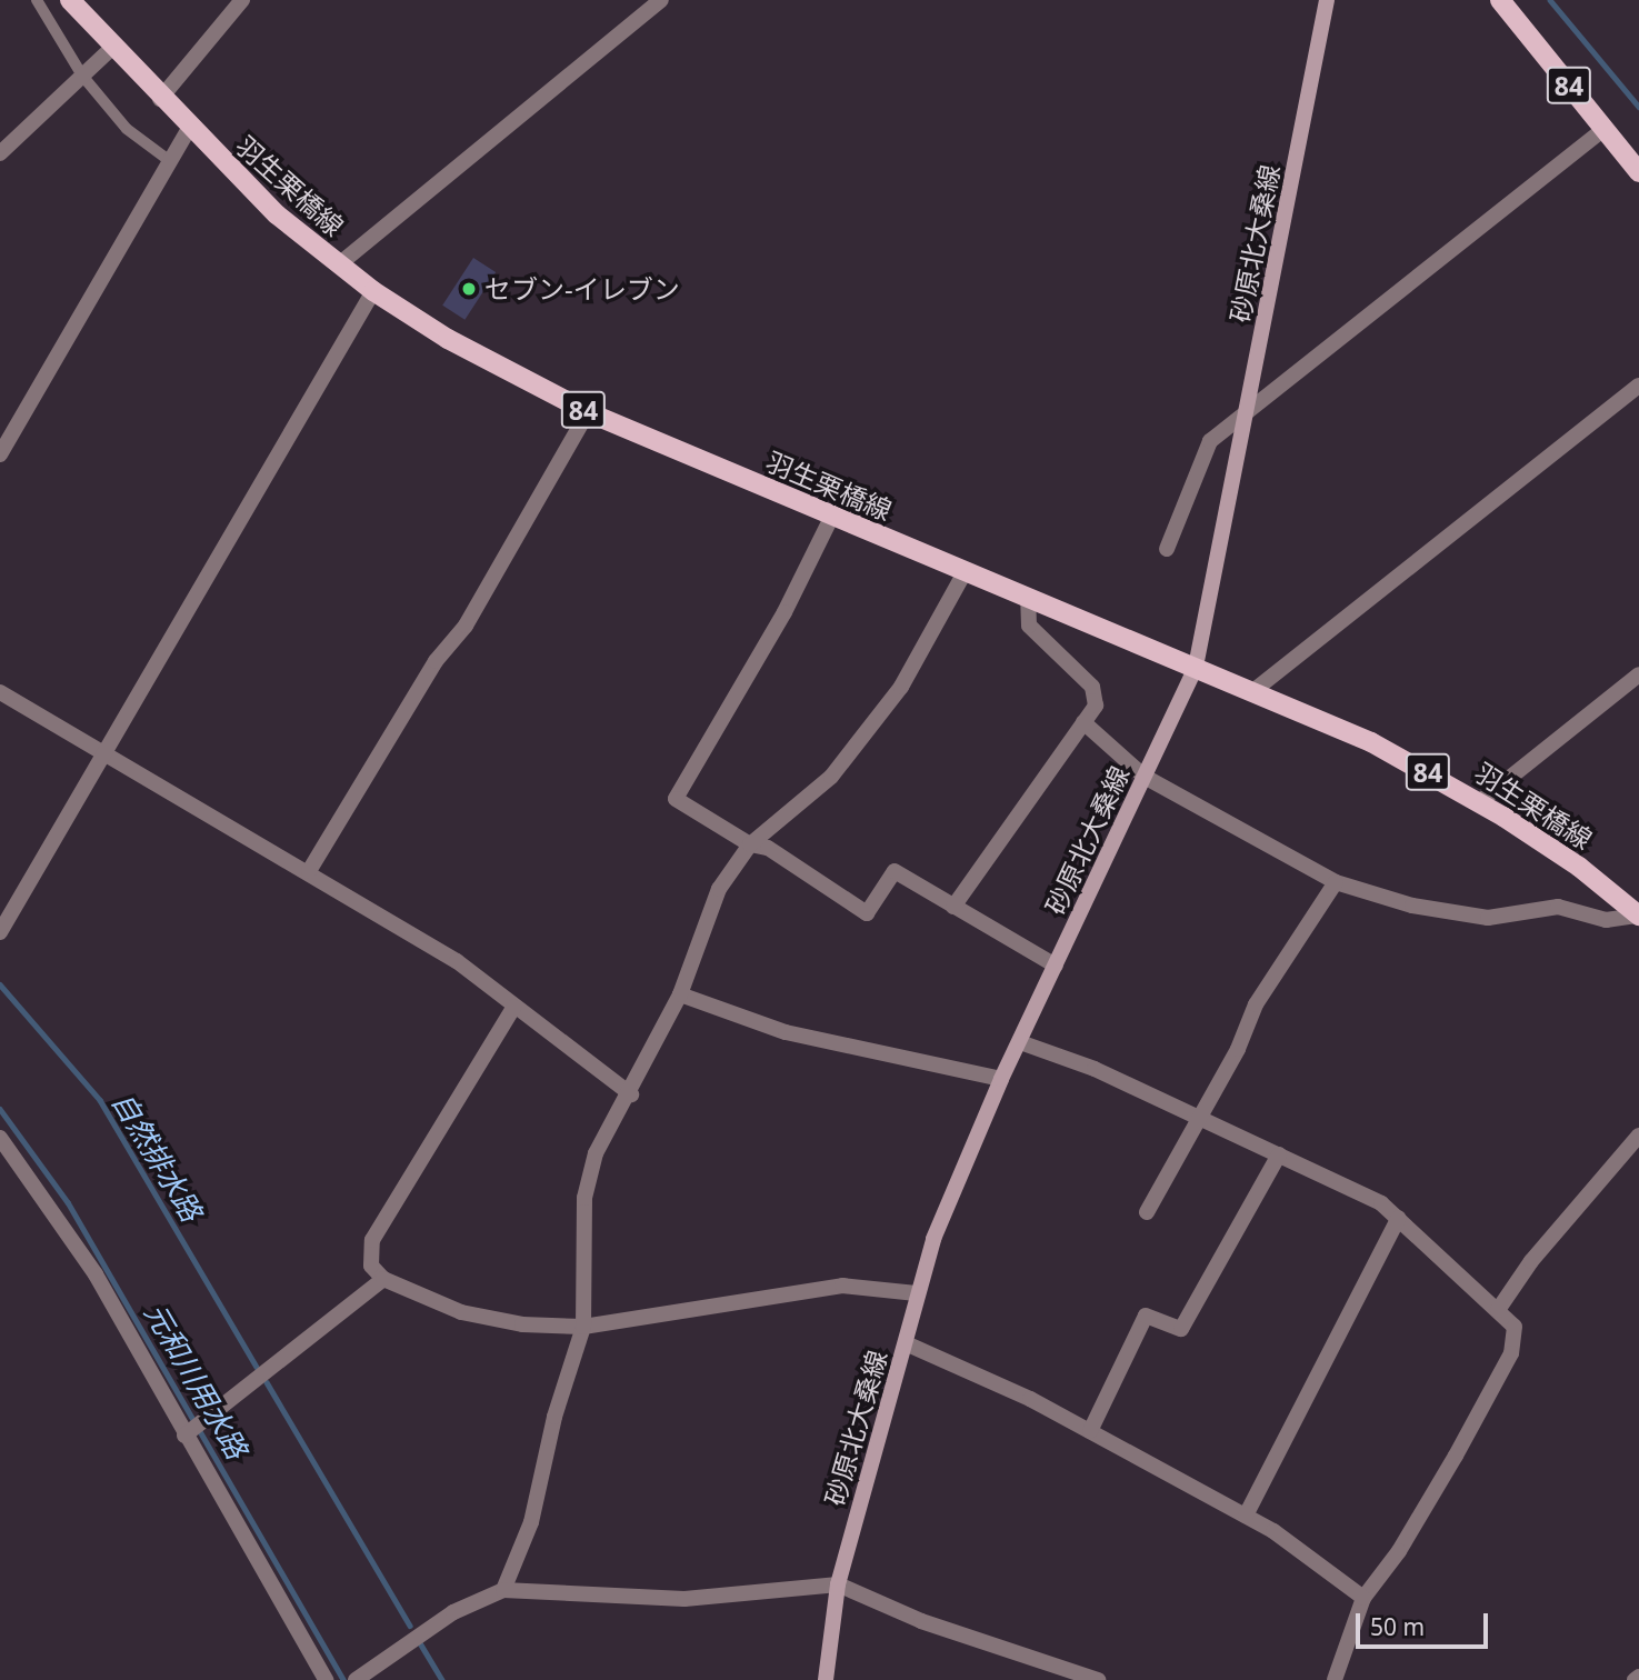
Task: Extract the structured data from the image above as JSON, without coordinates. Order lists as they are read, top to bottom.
{
  "streets": {
    "main road": ["84", "羽生栗橋線", "砂原北大桑線"]
  },
  "crossings": [
    ["羽生栗橋線", "砂原北大桑線"]
  ],
  "water": ["自然排水路", "元和川用水路"],
  "places": ["セブン-イレブン"],
  "scale_bar": "50 m"
}
